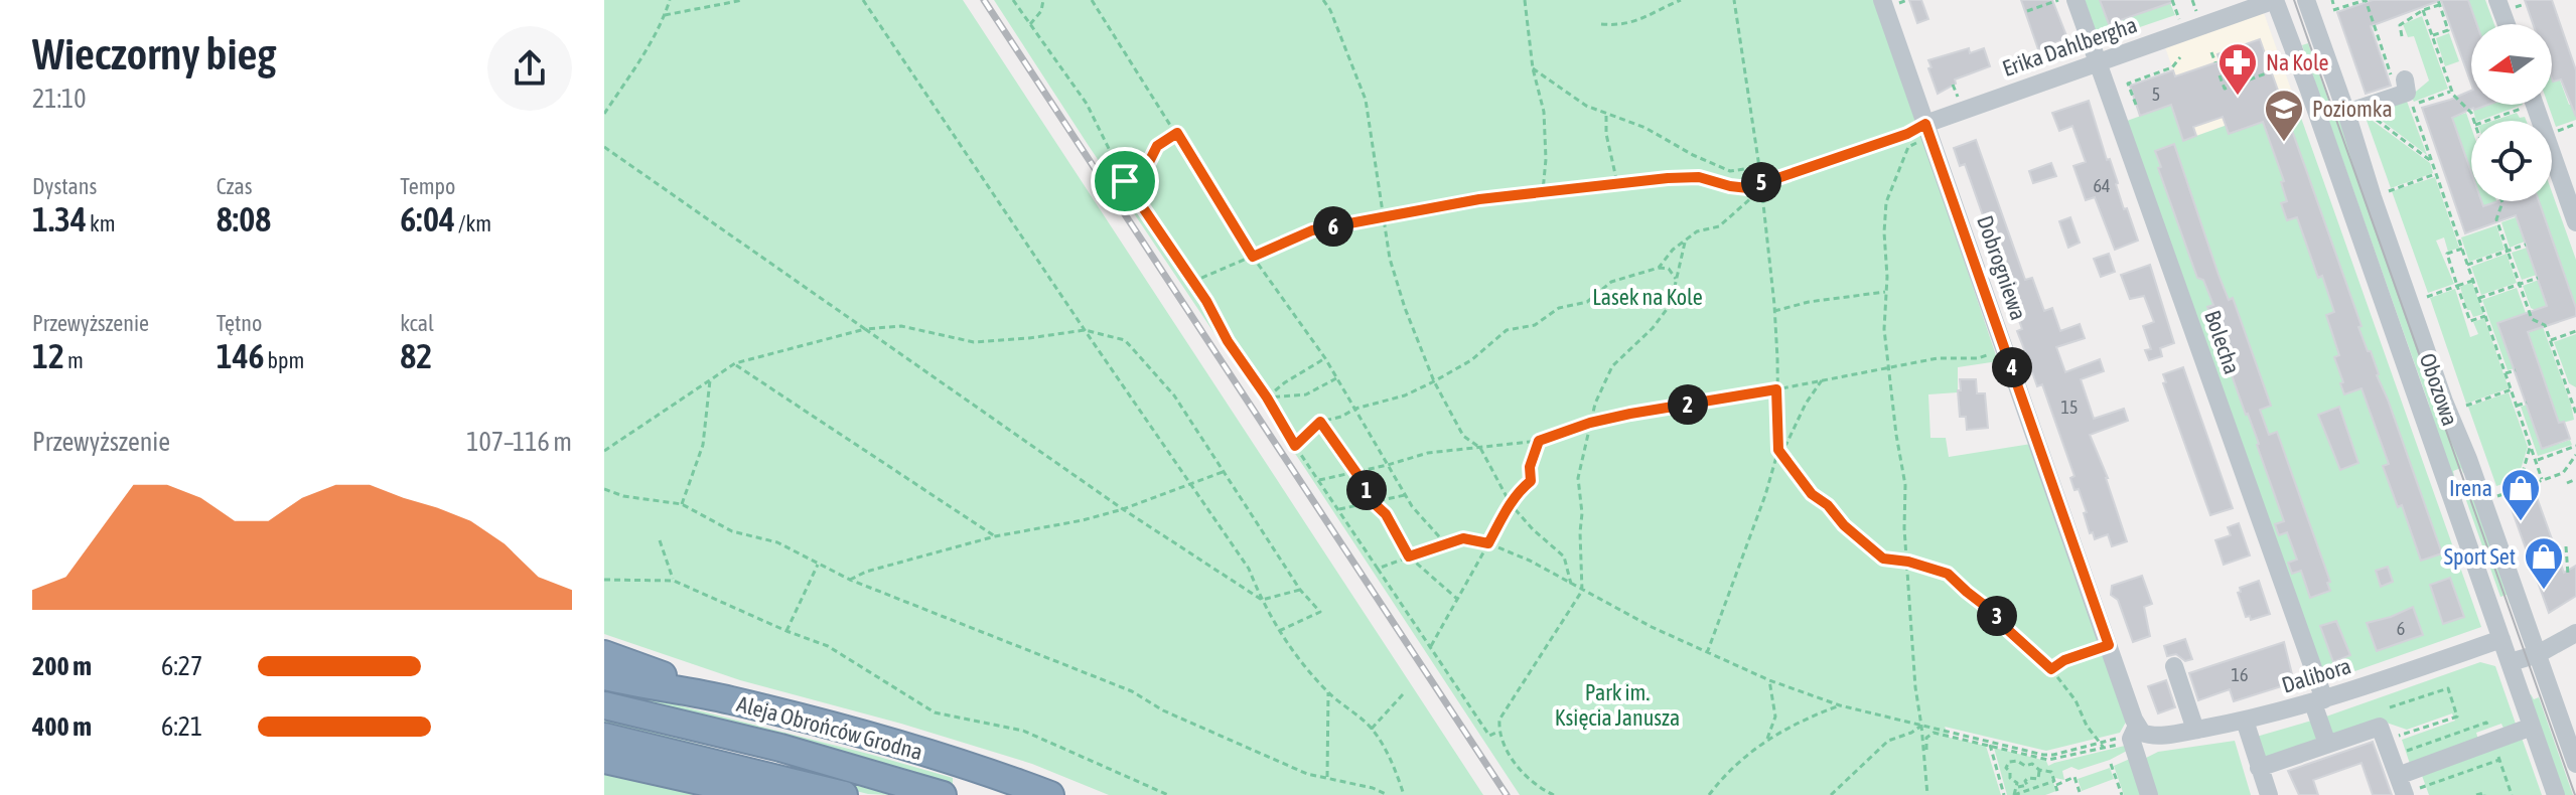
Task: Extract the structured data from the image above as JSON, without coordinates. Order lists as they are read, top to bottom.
{
  "streets": {
    "highway": ["Aleja Obrońców Grodna"],
    "street": [
      "Erika Dahlbergha",
      "Dobrogniewa",
      "Bolecha",
      "Obozowa",
      "Dalibora"
    ]
  },
  "crossings": [
    ["Erika Dahlbergha", "Dobrogniewa"],
    ["Erika Dahlbergha", "Bolecha"],
    ["Erika Dahlbergha", "Obozowa"],
    ["Dobrogniewa", "Dalibora"],
    ["Bolecha", "Dalibora"],
    ["Obozowa", "Dalibora"]
  ],
  "parks": ["Lasek na Kole", "Park im. Księcia Janusza"],
  "places": {
    "pharmacy": ["Na Kole"],
    "school or university": ["Poziomka"],
    "shop": ["Irena", "Sport Set"]
  },
  "house_numbers": [
    "5",
    "64",
    "15",
    "6",
    "16"
  ],
  "north": "left",
  "page": {
    "heading": ["Wieczorny bieg", "21:10"],
    "stats": [
      ["Dystans", "1.34 km"],
      ["Czas", "8:08"],
      ["Tempo", "6:04 /km"],
      ["Przewyższenie", "12 m"],
      ["Tętno", "146 bpm"],
      ["kcal", "82"]
    ],
    "pins": [
      "5",
      "6",
      "4",
      "2",
      "1",
      "3"
    ],
    "chart": ["Przewyższenie", "107–116 m"],
    "list": [
      {
        "name": "200 m",
        "note": "6:27"
      },
      {
        "name": "400 m",
        "note": "6:21"
      }
    ]
  }
}
